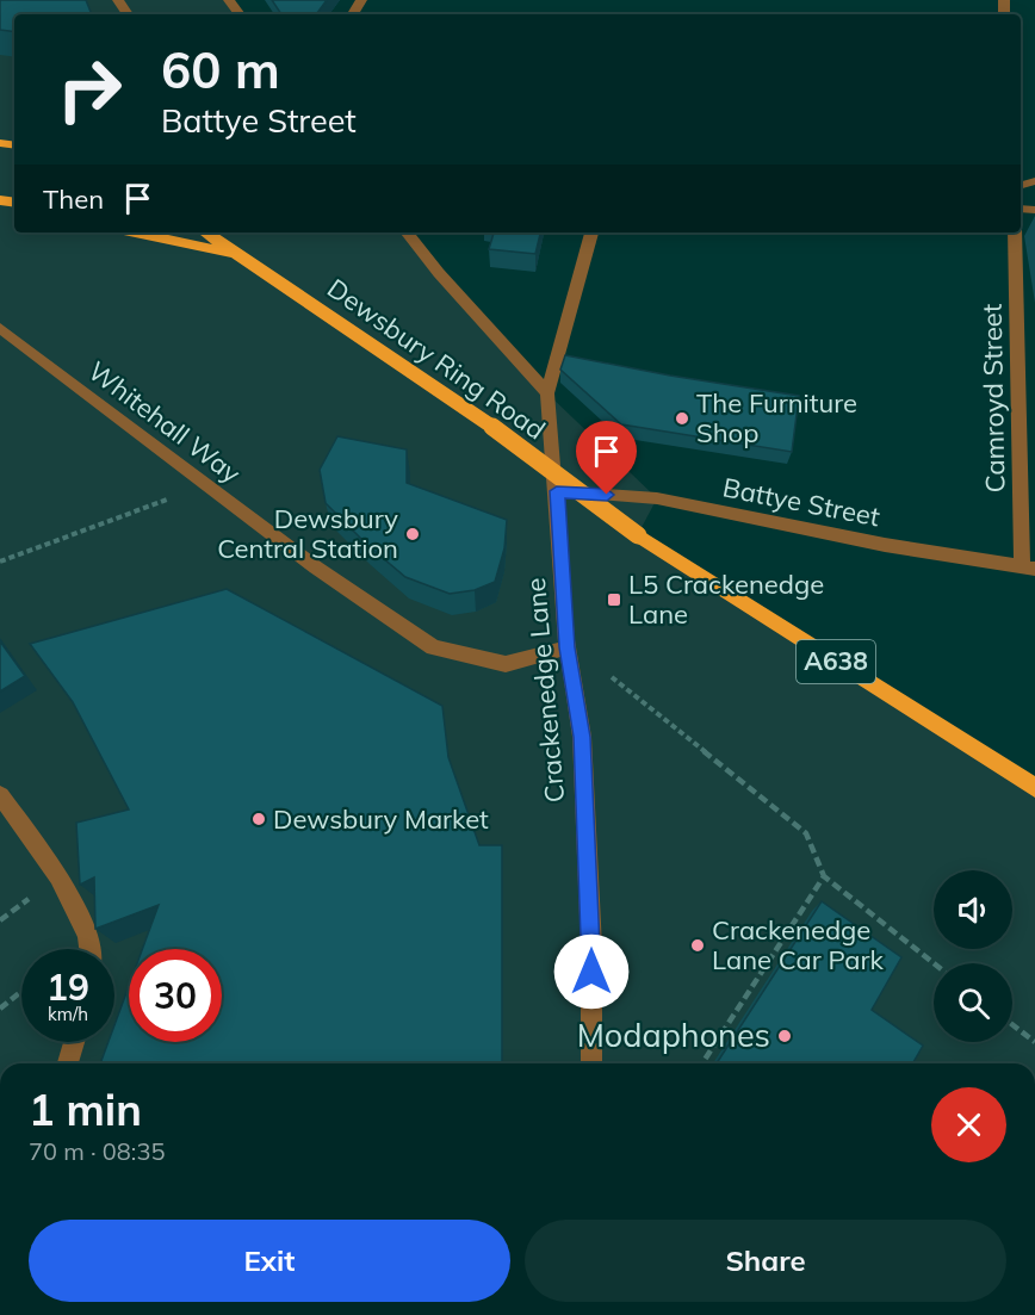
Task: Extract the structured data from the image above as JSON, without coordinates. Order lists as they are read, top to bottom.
{
  "streets": {
    "highway": ["Dewsbury Ring Road", "A638"],
    "street": [
      "Camroyd Street",
      "Whitehall Way",
      "Battye Street",
      "Crackenedge Lane"
    ]
  },
  "crossings": [
    ["Camroyd Street", "Battye Street"],
    ["Whitehall Way", "Crackenedge Lane"],
    ["Battye Street", "Crackenedge Lane"]
  ],
  "places": {
    "other": [
      "The Furniture Shop",
      "Dewsbury Central Station",
      "Dewsbury Market",
      "Crackenedge Lane Car Park",
      "Modaphones"
    ],
    "transit": ["L5 Crackenedge Lane"]
  },
  "page": {
    "turn": ["60 m", "Battye Street"],
    "then": "Then",
    "speed": "19 km/h",
    "limit": "30",
    "heading": ["1 min", "70 m · 08:35"],
    "buttons": ["Exit", "Share"]
  }
}
